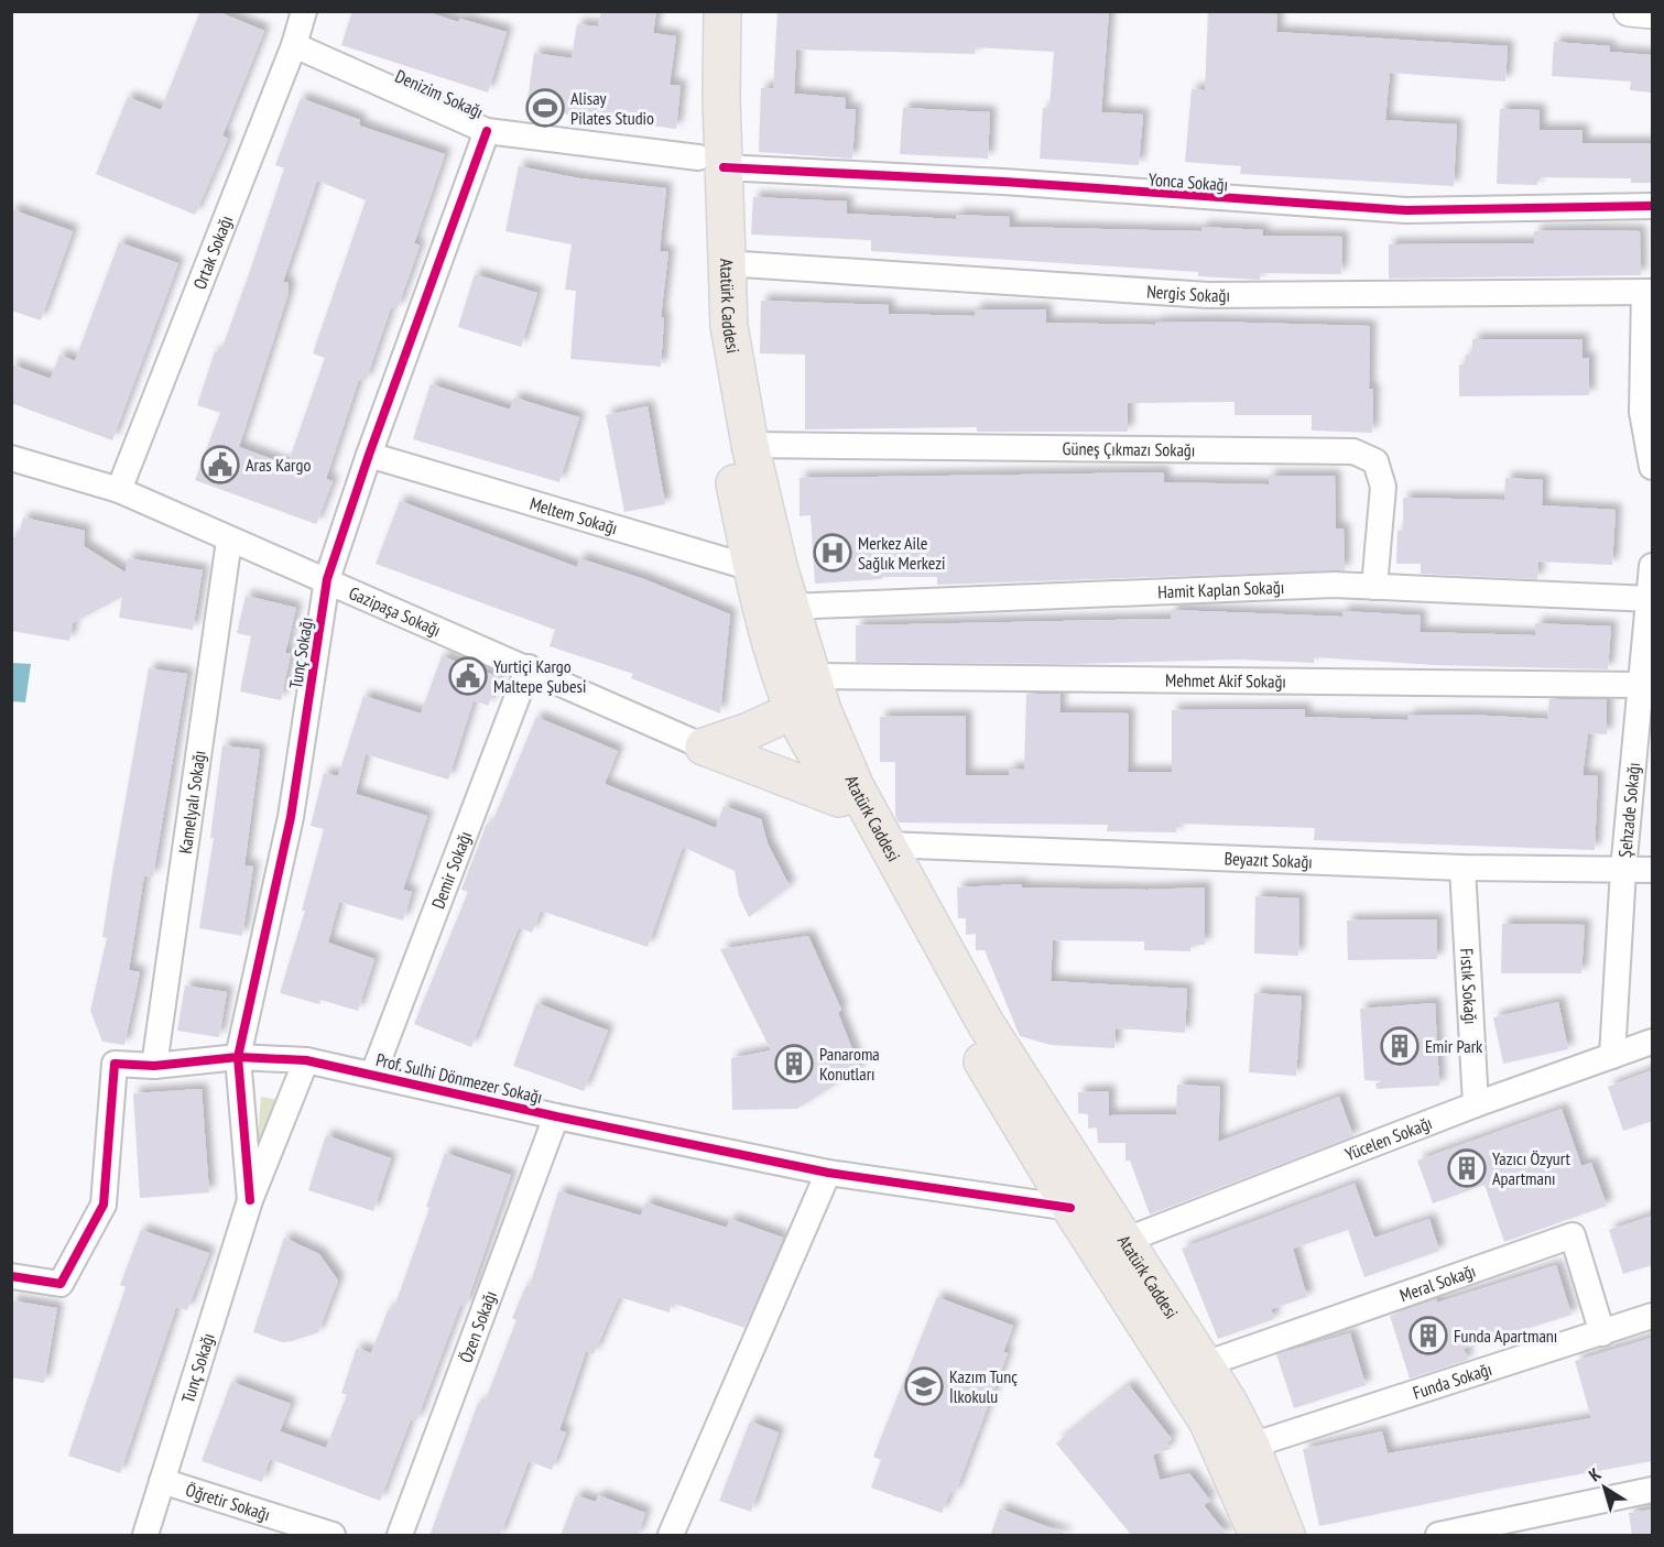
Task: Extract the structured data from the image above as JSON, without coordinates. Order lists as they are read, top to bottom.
{
  "streets": {
    "main road": ["Atatürk Caddesi"],
    "street": [
      "Denizim Sokağı",
      "Yonca Sokağı",
      "Ortak Sokağı",
      "Nergis Sokağı",
      "Güneş Çıkmazı Sokağı",
      "Meltem Sokağı",
      "Hamit Kaplan Sokağı",
      "Gazipaşa Sokağı",
      "Tunç Sokağı",
      "Mehmet Akif Sokağı",
      "Kamelyalı Sokağı",
      "Şehzade Sokağı",
      "Beyazıt Sokağı",
      "Demir Sokağı",
      "Fıstık Sokağı",
      "Prof. Sulhi Dönmezer Sokağı",
      "Yücelen Sokağı",
      "Meral Sokağı",
      "Özen Sokağı",
      "Funda Sokağı",
      "Öğretir Sokağı"
    ]
  },
  "crossings": [
    ["Denizim Sokağı", "Yonca Sokağı"],
    ["Denizim Sokağı", "Ortak Sokağı"],
    ["Denizim Sokağı", "Atatürk Caddesi"],
    ["Denizim Sokağı", "Tunç Sokağı"],
    ["Yonca Sokağı", "Atatürk Caddesi"],
    ["Ortak Sokağı", "Gazipaşa Sokağı"],
    ["Nergis Sokağı", "Atatürk Caddesi"],
    ["Atatürk Caddesi", "Güneş Çıkmazı Sokağı"],
    ["Atatürk Caddesi", "Meltem Sokağı"],
    ["Atatürk Caddesi", "Hamit Kaplan Sokağı"],
    ["Atatürk Caddesi", "Mehmet Akif Sokağı"],
    ["Atatürk Caddesi", "Beyazıt Sokağı"],
    ["Atatürk Caddesi", "Prof. Sulhi Dönmezer Sokağı"],
    ["Atatürk Caddesi", "Yücelen Sokağı"],
    ["Atatürk Caddesi", "Meral Sokağı"],
    ["Atatürk Caddesi", "Funda Sokağı"],
    ["Güneş Çıkmazı Sokağı", "Hamit Kaplan Sokağı"],
    ["Meltem Sokağı", "Tunç Sokağı"],
    ["Hamit Kaplan Sokağı", "Şehzade Sokağı"],
    ["Gazipaşa Sokağı", "Tunç Sokağı"],
    ["Gazipaşa Sokağı", "Kamelyalı Sokağı"],
    ["Gazipaşa Sokağı", "Demir Sokağı"],
    ["Tunç Sokağı", "Prof. Sulhi Dönmezer Sokağı"],
    ["Tunç Sokağı", "Öğretir Sokağı"],
    ["Mehmet Akif Sokağı", "Şehzade Sokağı"],
    ["Kamelyalı Sokağı", "Prof. Sulhi Dönmezer Sokağı"],
    ["Şehzade Sokağı", "Beyazıt Sokağı"],
    ["Şehzade Sokağı", "Yücelen Sokağı"],
    ["Beyazıt Sokağı", "Fıstık Sokağı"],
    ["Demir Sokağı", "Prof. Sulhi Dönmezer Sokağı"],
    ["Fıstık Sokağı", "Yücelen Sokağı"],
    ["Prof. Sulhi Dönmezer Sokağı", "Özen Sokağı"],
    ["Meral Sokağı", "Funda Sokağı"]
  ],
  "places": {
    "sports": ["Alisay Pilates Studio"],
    "public building": ["Aras Kargo", "Yurtiçi Kargo Maltepe Şubesi"],
    "hospital": ["Merkez Aile Sağlık Merkezi"],
    "building": [
      "Emir Park",
      "Panaroma Konutları",
      "Yazıcı Özyurt Apartmanı",
      "Funda Apartmanı"
    ],
    "school or university": ["Kazım Tunç İlkokulu"]
  },
  "north": "top left"
}
